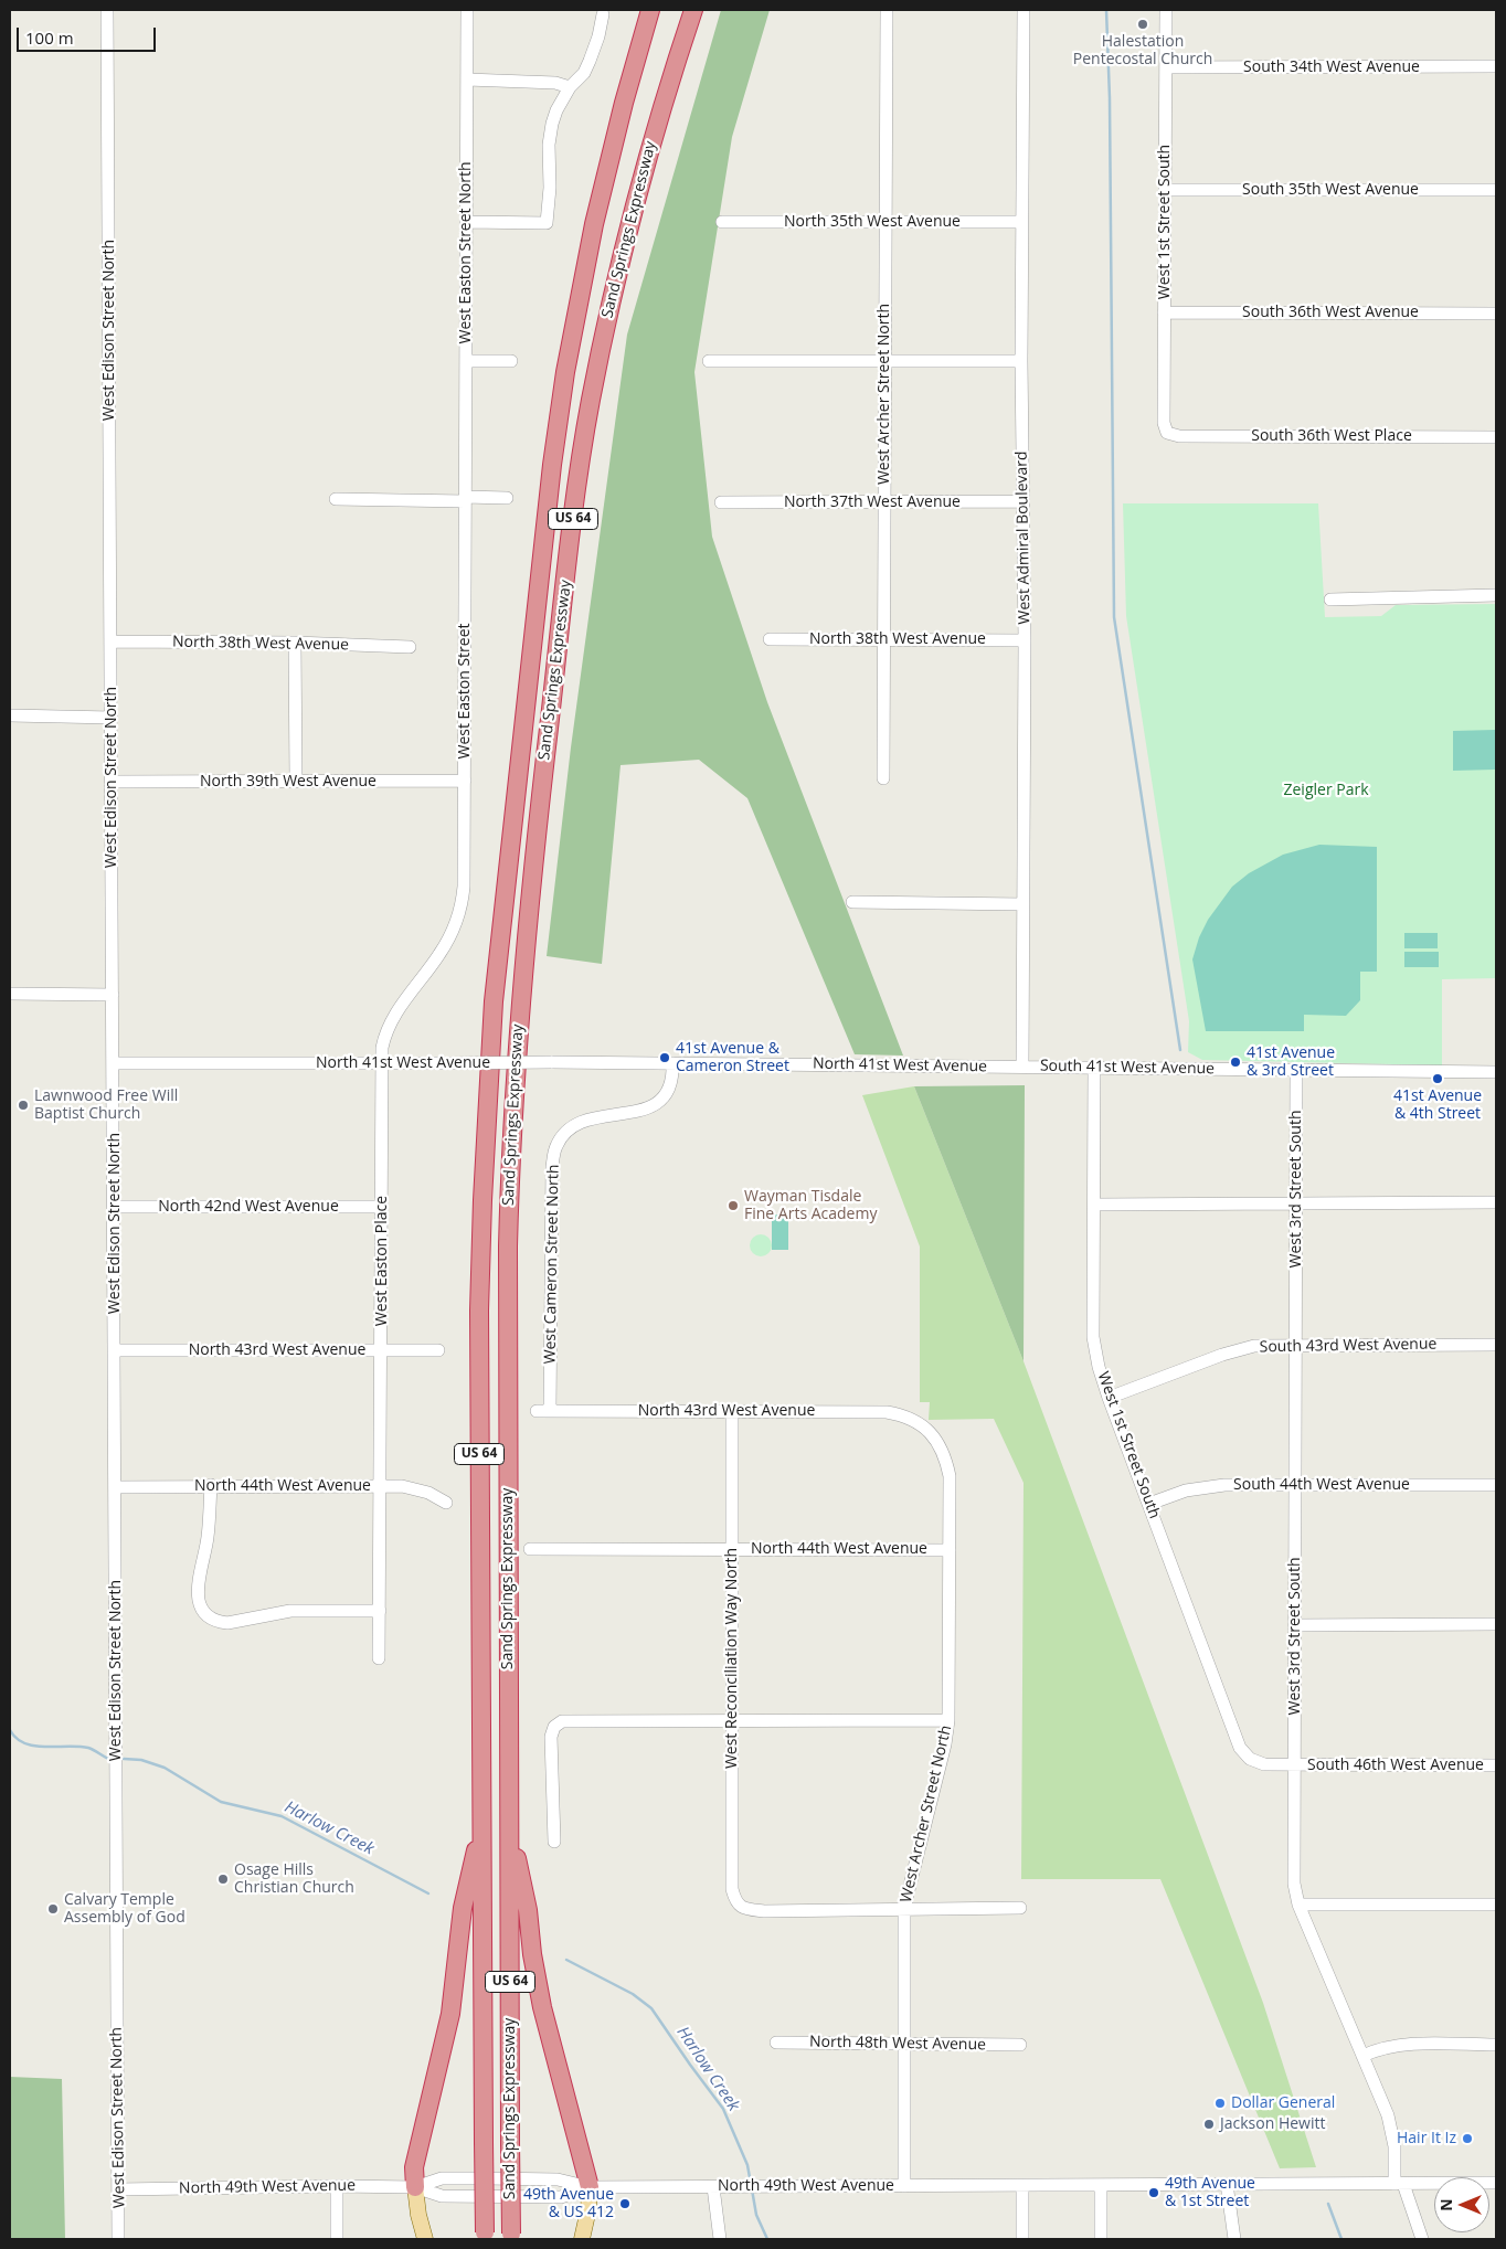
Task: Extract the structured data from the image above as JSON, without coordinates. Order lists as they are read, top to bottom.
{
  "streets": {
    "highway": ["Sand Springs Expressway", "US 64"],
    "street": [
      "South 34th West Avenue",
      "South 35th West Avenue",
      "North 35th West Avenue",
      "West 1st Street South",
      "West Easton Street North",
      "South 36th West Avenue",
      "West Edison Street North",
      "West Archer Street North",
      "South 36th West Place",
      "North 37th West Avenue",
      "West Admiral Boulevard",
      "North 38th West Avenue",
      "West Easton Street",
      "North 39th West Avenue",
      "North 41st West Avenue",
      "South 41st West Avenue",
      "West 3rd Street South",
      "North 42nd West Avenue",
      "West Easton Place",
      "West Cameron Street North",
      "South 43rd West Avenue",
      "North 43rd West Avenue",
      "South 44th West Avenue",
      "North 44th West Avenue",
      "West Reconciliation Way North",
      "South 46th West Avenue",
      "North 48th West Avenue",
      "North 49th West Avenue"
    ]
  },
  "crossings": [
    ["South 34th West Avenue", "West 1st Street South"],
    ["South 35th West Avenue", "West 1st Street South"],
    ["North 35th West Avenue", "West Archer Street North"],
    ["North 35th West Avenue", "West Admiral Boulevard"],
    ["West 1st Street South", "South 36th West Avenue"],
    ["West 1st Street South", "South 36th West Place"],
    ["West 1st Street South", "South 41st West Avenue"],
    ["West 1st Street South", "West 3rd Street South"],
    ["West 1st Street South", "South 43rd West Avenue"],
    ["West 1st Street South", "South 44th West Avenue"],
    ["West 1st Street South", "South 46th West Avenue"],
    ["West Easton Street North", "West Easton Street"],
    ["West Edison Street North", "North 38th West Avenue"],
    ["West Edison Street North", "North 39th West Avenue"],
    ["West Edison Street North", "North 41st West Avenue"],
    ["West Edison Street North", "North 42nd West Avenue"],
    ["West Edison Street North", "North 43rd West Avenue"],
    ["West Edison Street North", "North 44th West Avenue"],
    ["West Edison Street North", "North 49th West Avenue"],
    ["West Archer Street North", "North 37th West Avenue"],
    ["West Archer Street North", "North 38th West Avenue"],
    ["West Archer Street North", "North 43rd West Avenue"],
    ["West Archer Street North", "North 44th West Avenue"],
    ["West Archer Street North", "West Reconciliation Way North"],
    ["West Archer Street North", "North 48th West Avenue"],
    ["West Archer Street North", "North 49th West Avenue"],
    ["North 37th West Avenue", "West Admiral Boulevard"],
    ["West Admiral Boulevard", "North 38th West Avenue"],
    ["West Admiral Boulevard", "North 41st West Avenue"],
    ["West Admiral Boulevard", "South 41st West Avenue"],
    ["West Easton Street", "North 39th West Avenue"],
    ["West Easton Street", "West Easton Place"],
    ["North 41st West Avenue", "South 41st West Avenue"],
    ["North 41st West Avenue", "West Easton Place"],
    ["North 41st West Avenue", "West Cameron Street North"],
    ["South 41st West Avenue", "West 3rd Street South"],
    ["West 3rd Street South", "South 43rd West Avenue"],
    ["West 3rd Street South", "South 44th West Avenue"],
    ["West 3rd Street South", "South 46th West Avenue"],
    ["West 3rd Street South", "North 49th West Avenue"],
    ["North 42nd West Avenue", "West Easton Place"],
    ["West Easton Place", "North 43rd West Avenue"],
    ["West Easton Place", "North 44th West Avenue"],
    ["West Cameron Street North", "North 43rd West Avenue"],
    ["North 43rd West Avenue", "West Reconciliation Way North"],
    ["North 44th West Avenue", "West Reconciliation Way North"]
  ],
  "water": ["Harlow Creek"],
  "parks": ["Zeigler Park"],
  "places": [
    "Halestation Pentecostal Church",
    "41st Avenue & Cameron Street",
    "41st Avenue & 3rd Street",
    "41st Avenue & 4th Street",
    "Lawnwood Free Will Baptist Church",
    "Wayman Tisdale Fine Arts Academy",
    "Osage Hills Christian Church",
    "Calvary Temple Assembly of God",
    "Dollar General",
    "Jackson Hewitt",
    "Hair It Iz",
    "49th Avenue & 1st Street",
    "49th Avenue & US 412"
  ],
  "scale_bar": "100 m",
  "north": "left"
}
